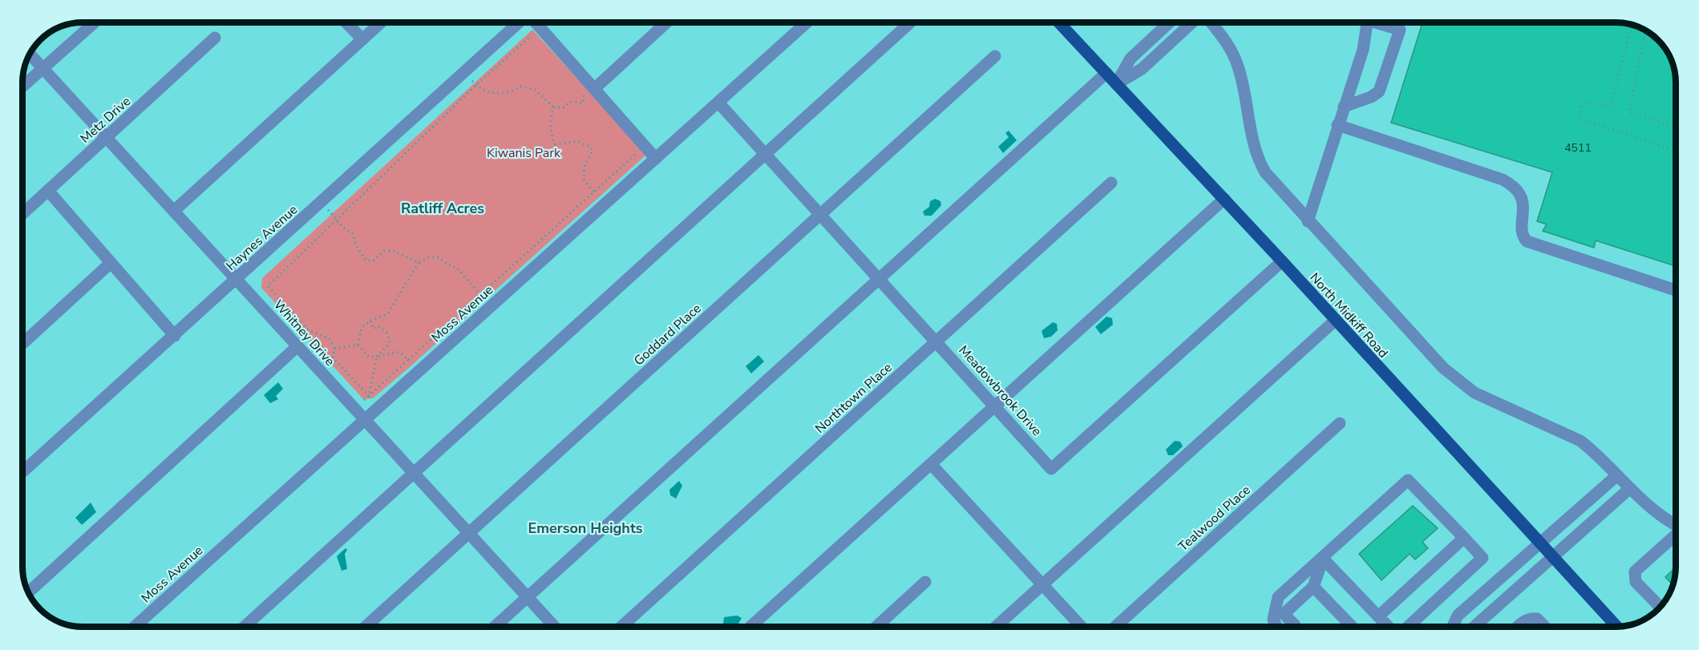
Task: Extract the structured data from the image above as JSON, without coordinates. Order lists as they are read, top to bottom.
{
  "streets": {
    "main road": ["North Midkiff Road"],
    "street": [
      "Metz Drive",
      "Haynes Avenue",
      "Moss Avenue",
      "Whitney Drive",
      "Goddard Place",
      "Meadowbrook Drive",
      "Northtown Place",
      "Tealwood Place"
    ]
  },
  "crossings": [
    ["Metz Drive", "Whitney Drive"],
    ["Haynes Avenue", "Whitney Drive"],
    ["Moss Avenue", "Whitney Drive"],
    ["Moss Avenue", "Meadowbrook Drive"],
    ["North Midkiff Road", "Meadowbrook Drive"],
    ["Whitney Drive", "Goddard Place"],
    ["Goddard Place", "Meadowbrook Drive"],
    ["Meadowbrook Drive", "Northtown Place"]
  ],
  "districts": ["Ratliff Acres", "Emerson Heights"],
  "parks": ["Kiwanis Park"],
  "house_numbers": ["4511"]
}
